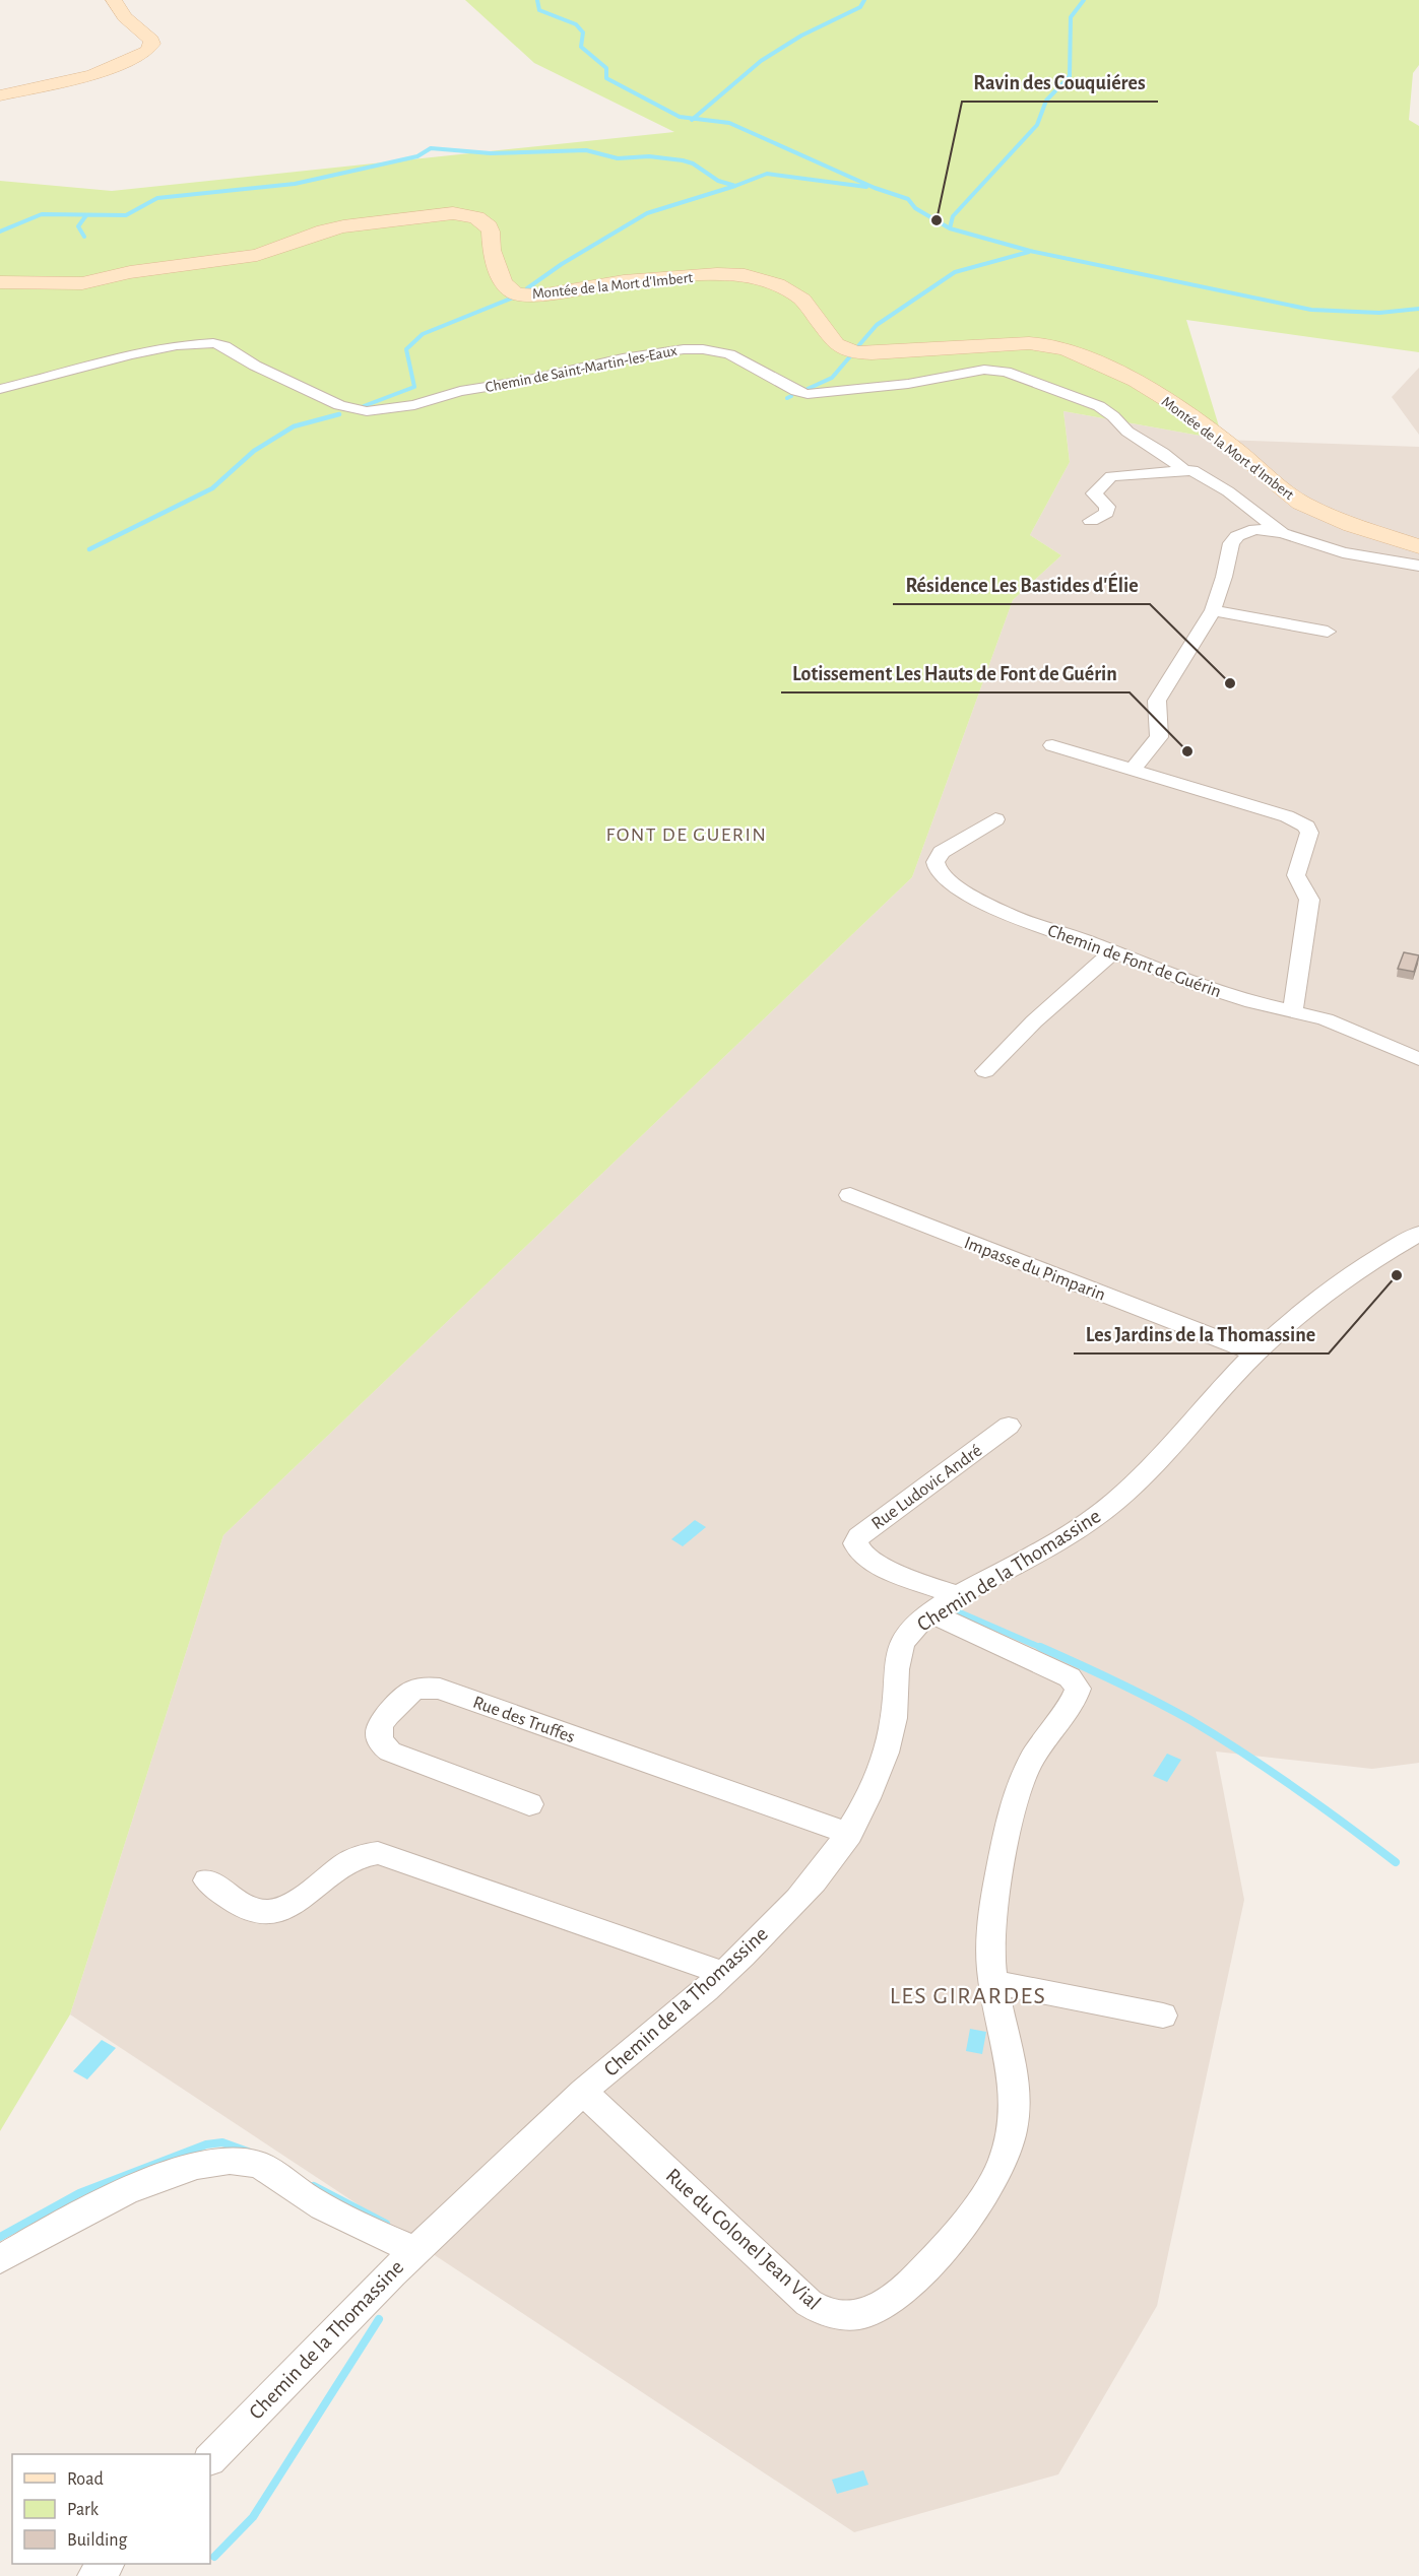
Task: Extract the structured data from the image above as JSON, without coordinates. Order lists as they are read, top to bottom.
{
  "streets": {
    "street": [
      "Montée de la Mort d'Imbert",
      "Chemin de Saint-Martin-les-Eaux",
      "Chemin de Font de Guérin",
      "Impasse du Pimparin",
      "Rue Ludovic André",
      "Chemin de la Thomassine",
      "Rue des Truffes",
      "Rue du Colonel Jean Vial"
    ]
  },
  "crossings": [
    ["Impasse du Pimparin", "Chemin de la Thomassine"],
    ["Rue Ludovic André", "Chemin de la Thomassine"],
    ["Chemin de la Thomassine", "Rue des Truffes"],
    ["Chemin de la Thomassine", "Rue du Colonel Jean Vial"]
  ],
  "districts": ["FONT DE GUERIN", "LES GIRARDES"],
  "places": [
    "Ravin des Couquiéres",
    "Résidence Les Bastides d'Élie",
    "Lotissement Les Hauts de Font de Guérin",
    "Les Jardins de la Thomassine"
  ],
  "legend": ["Road", "Park", "Building"]
}
